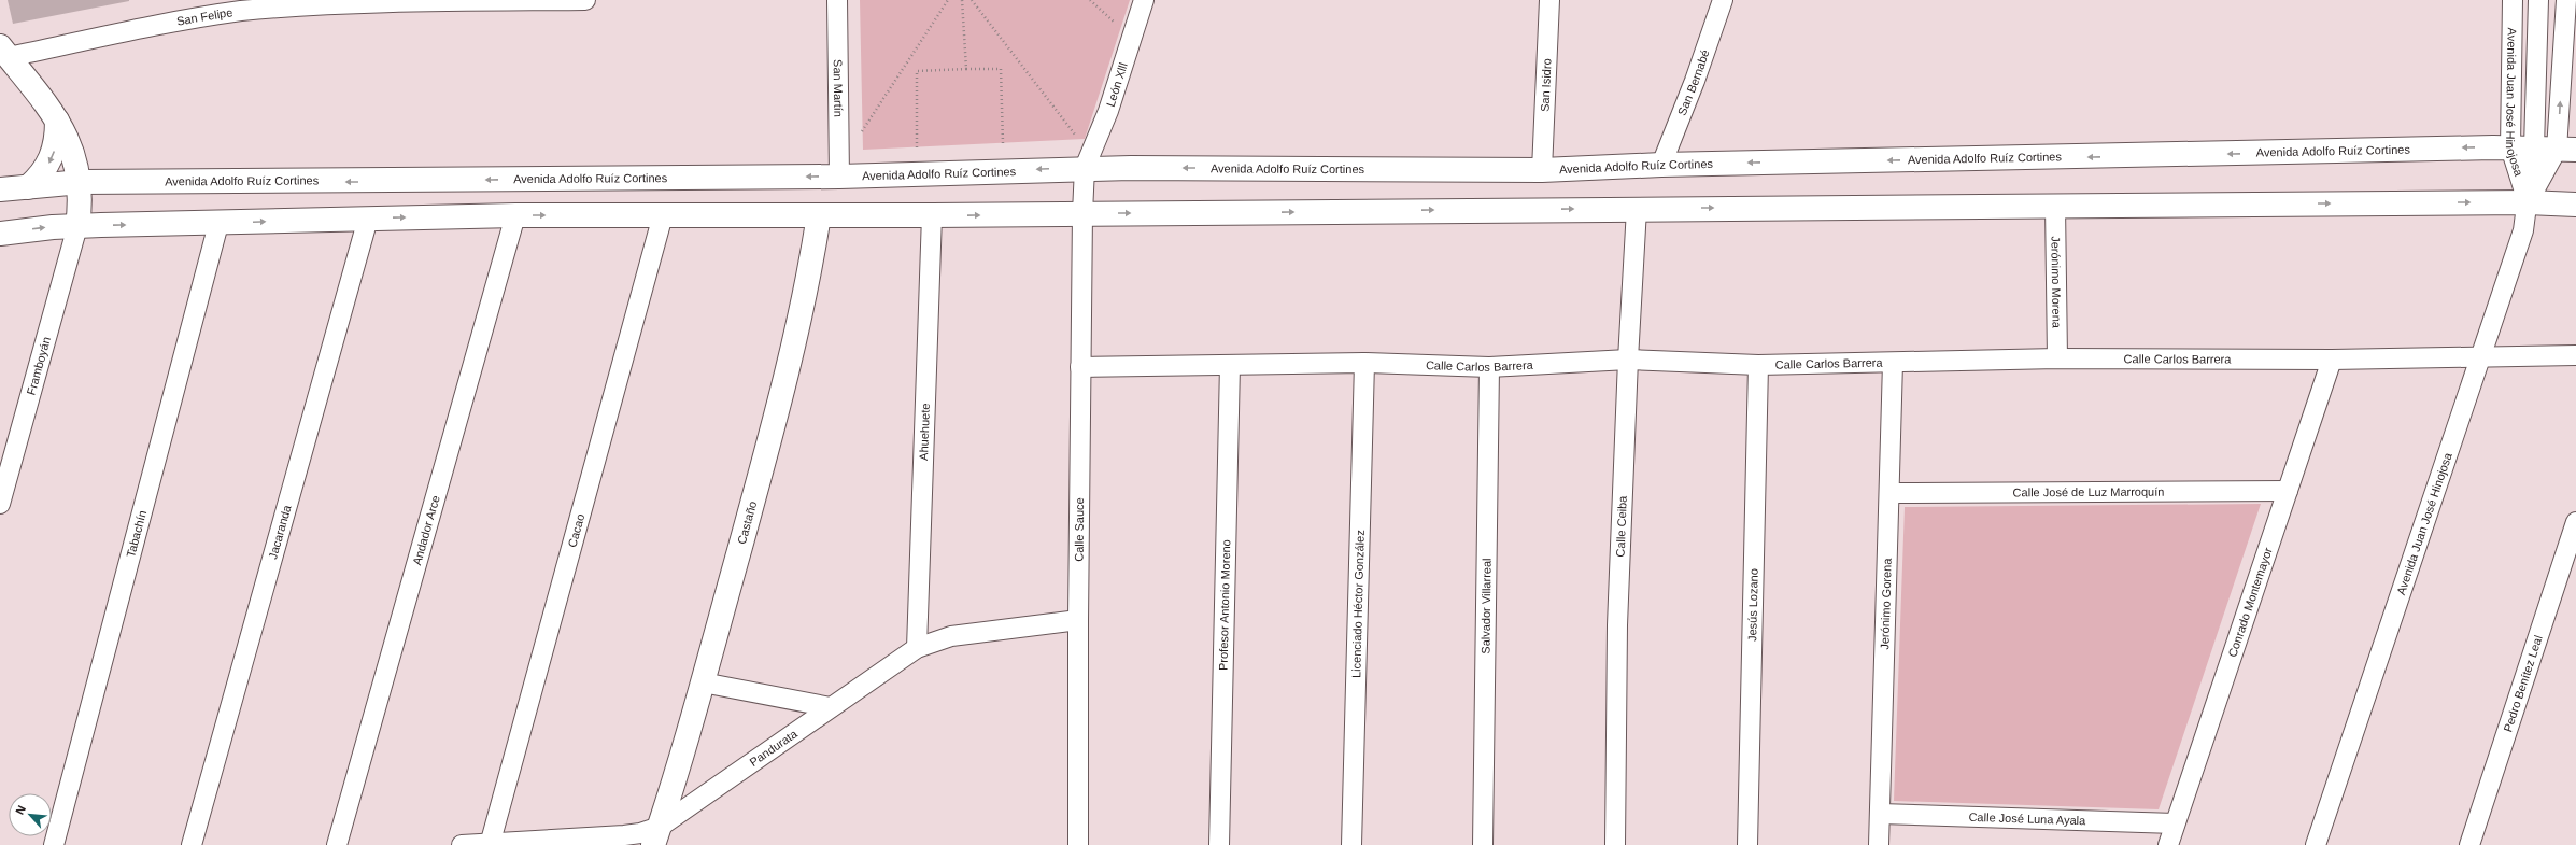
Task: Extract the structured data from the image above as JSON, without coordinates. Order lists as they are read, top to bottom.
{
  "streets": {
    "main road": ["Avenida Adolfo Ruíz Cortines", "Castaño"],
    "street": [
      "San Felipe",
      "San Bernabé",
      "León Xlll",
      "San Isidro",
      "San Martín",
      "Avenida Juan José Hinojosa",
      "Jerónimo Morena",
      "Calle Carlos Barrera",
      "Framboyán",
      "Ahuehuete",
      "Calle José de Luz Marroquín",
      "Calle Ceiba",
      "Cacao",
      "Calle Sauce",
      "Andador Arce",
      "Jacaranda",
      "Tabachín",
      "Conrado Montemayor",
      "Licenciado Héctor González",
      "Jerónimo Gorena",
      "Profesor Antonio Moreno",
      "Jesús Lozano",
      "Salvador Villarreal",
      "Pedro Benítez Leal",
      "Pandurata",
      "Calle José Luna Ayala"
    ]
  },
  "crossings": [
    ["San Bernabé", "Avenida Adolfo Ruíz Cortines"],
    ["León Xlll", "Avenida Adolfo Ruíz Cortines"],
    ["León Xlll", "Calle Sauce"],
    ["San Isidro", "Avenida Adolfo Ruíz Cortines"],
    ["San Martín", "Avenida Adolfo Ruíz Cortines"],
    ["Avenida Juan José Hinojosa", "Avenida Adolfo Ruíz Cortines"],
    ["Avenida Juan José Hinojosa", "Calle Carlos Barrera"],
    ["Avenida Adolfo Ruíz Cortines", "Calle Sauce"],
    ["Jerónimo Morena", "Calle Carlos Barrera"],
    ["Calle Carlos Barrera", "Calle Ceiba"],
    ["Calle Carlos Barrera", "Calle Sauce"],
    ["Calle Carlos Barrera", "Conrado Montemayor"],
    ["Calle Carlos Barrera", "Licenciado Héctor González"],
    ["Calle Carlos Barrera", "Jerónimo Gorena"],
    ["Calle Carlos Barrera", "Profesor Antonio Moreno"],
    ["Calle Carlos Barrera", "Jesús Lozano"],
    ["Calle Carlos Barrera", "Salvador Villarreal"],
    ["Ahuehuete", "Pandurata"],
    ["Calle José de Luz Marroquín", "Conrado Montemayor"],
    ["Calle José de Luz Marroquín", "Jerónimo Gorena"],
    ["Castaño", "Pandurata"],
    ["Cacao", "Pandurata"],
    ["Calle Sauce", "Pandurata"],
    ["Conrado Montemayor", "Calle José Luna Ayala"],
    ["Jerónimo Gorena", "Calle José Luna Ayala"]
  ],
  "north": "top left"
}
